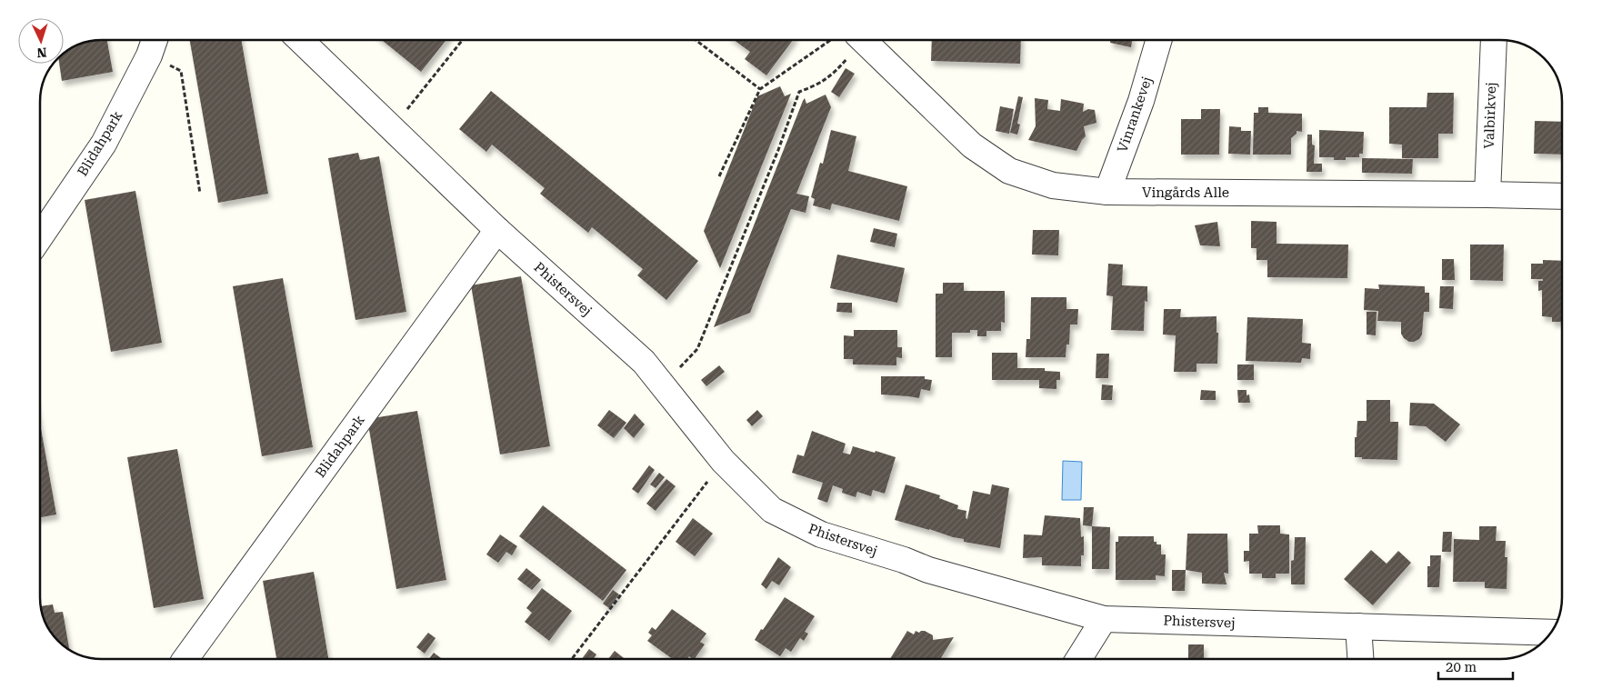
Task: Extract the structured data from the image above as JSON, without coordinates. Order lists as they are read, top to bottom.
{
  "streets": {
    "street": [
      "Vinrankevej",
      "Valbirkvej",
      "Blidahpark",
      "Vingårds Alle",
      "Phistersvej"
    ]
  },
  "crossings": [
    ["Vinrankevej", "Vingårds Alle"],
    ["Valbirkvej", "Vingårds Alle"],
    ["Blidahpark", "Phistersvej"]
  ],
  "scale_bar": "20 m",
  "north": "bottom"
}
